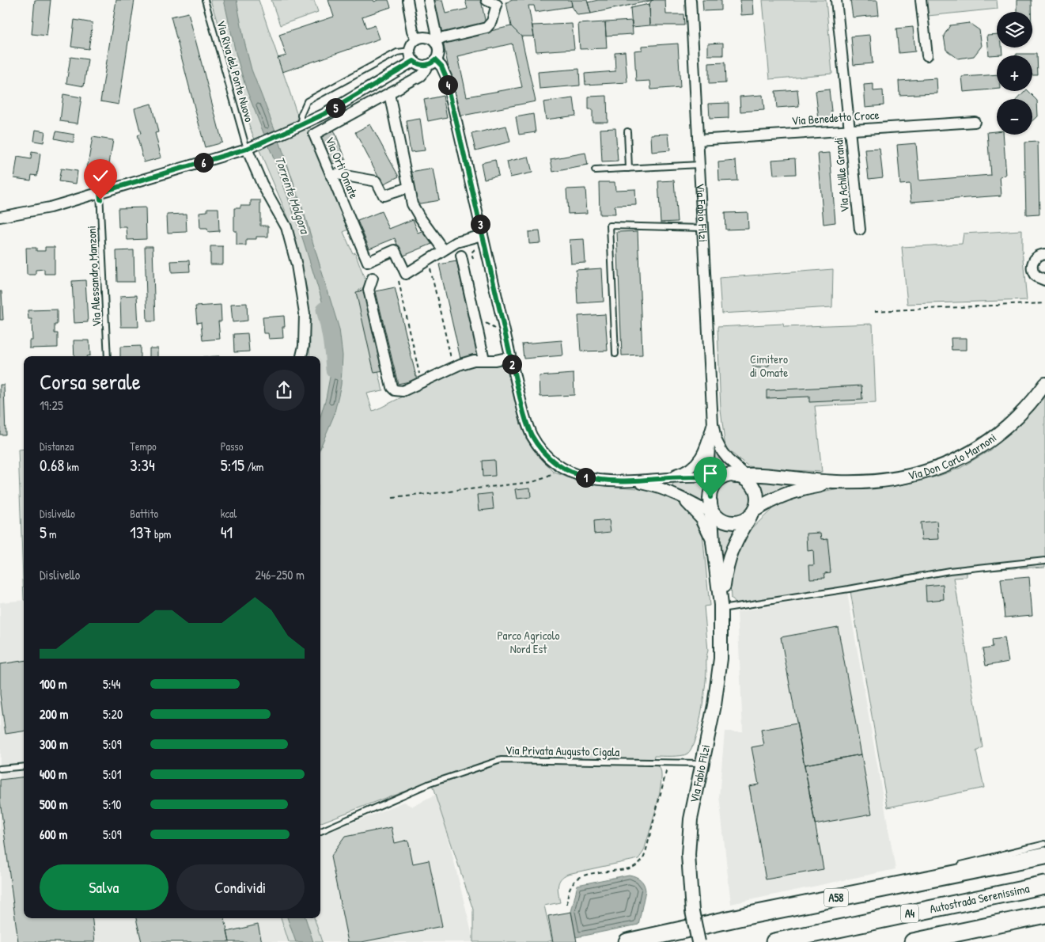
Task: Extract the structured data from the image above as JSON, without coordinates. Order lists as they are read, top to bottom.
{
  "streets": {
    "highway": ["A58", "Autostrada Serenissima", "A4"],
    "street": [
      "Via Benedetto Croce",
      "Via Orti Omate",
      "Via Achille Grandi",
      "Via Fabio Filzi",
      "Via Don Carlo Marnoni"
    ],
    "lane": ["Via Riva del Ponte Nuovo", "Via Alessandro Manzoni", "Via Privata Augusto Cigala"]
  },
  "crossings": [
    ["Via Benedetto Croce", "Via Achille Grandi"],
    ["Via Benedetto Croce", "Via Fabio Filzi"],
    ["Via Fabio Filzi", "Via Don Carlo Marnoni"],
    ["Via Fabio Filzi", "Via Privata Augusto Cigala"]
  ],
  "water": ["Torrente Molgora"],
  "parks": ["Cimitero di Omate", "Parco Agricolo Nord Est"],
  "page": {
    "map_buttons": ["+", "−"],
    "pins": [
      "4",
      "5",
      "6",
      "3",
      "2",
      "1"
    ],
    "heading": ["Corsa serale", "19:25"],
    "stats": [
      ["Distanza", "0.68 km"],
      ["Tempo", "3:34"],
      ["Passo", "5:15 /km"],
      ["Dislivello", "5 m"],
      ["Battito", "137 bpm"],
      ["kcal", "41"]
    ],
    "chart": ["Dislivello", "246–250 m"],
    "list": [
      {
        "name": "100 m",
        "note": "5:44"
      },
      {
        "name": "200 m",
        "note": "5:20"
      },
      {
        "name": "300 m",
        "note": "5:09"
      },
      {
        "name": "400 m",
        "note": "5:01"
      },
      {
        "name": "500 m",
        "note": "5:10"
      },
      {
        "name": "600 m",
        "note": "5:09"
      }
    ],
    "buttons": ["Salva", "Condividi"]
  }
}
